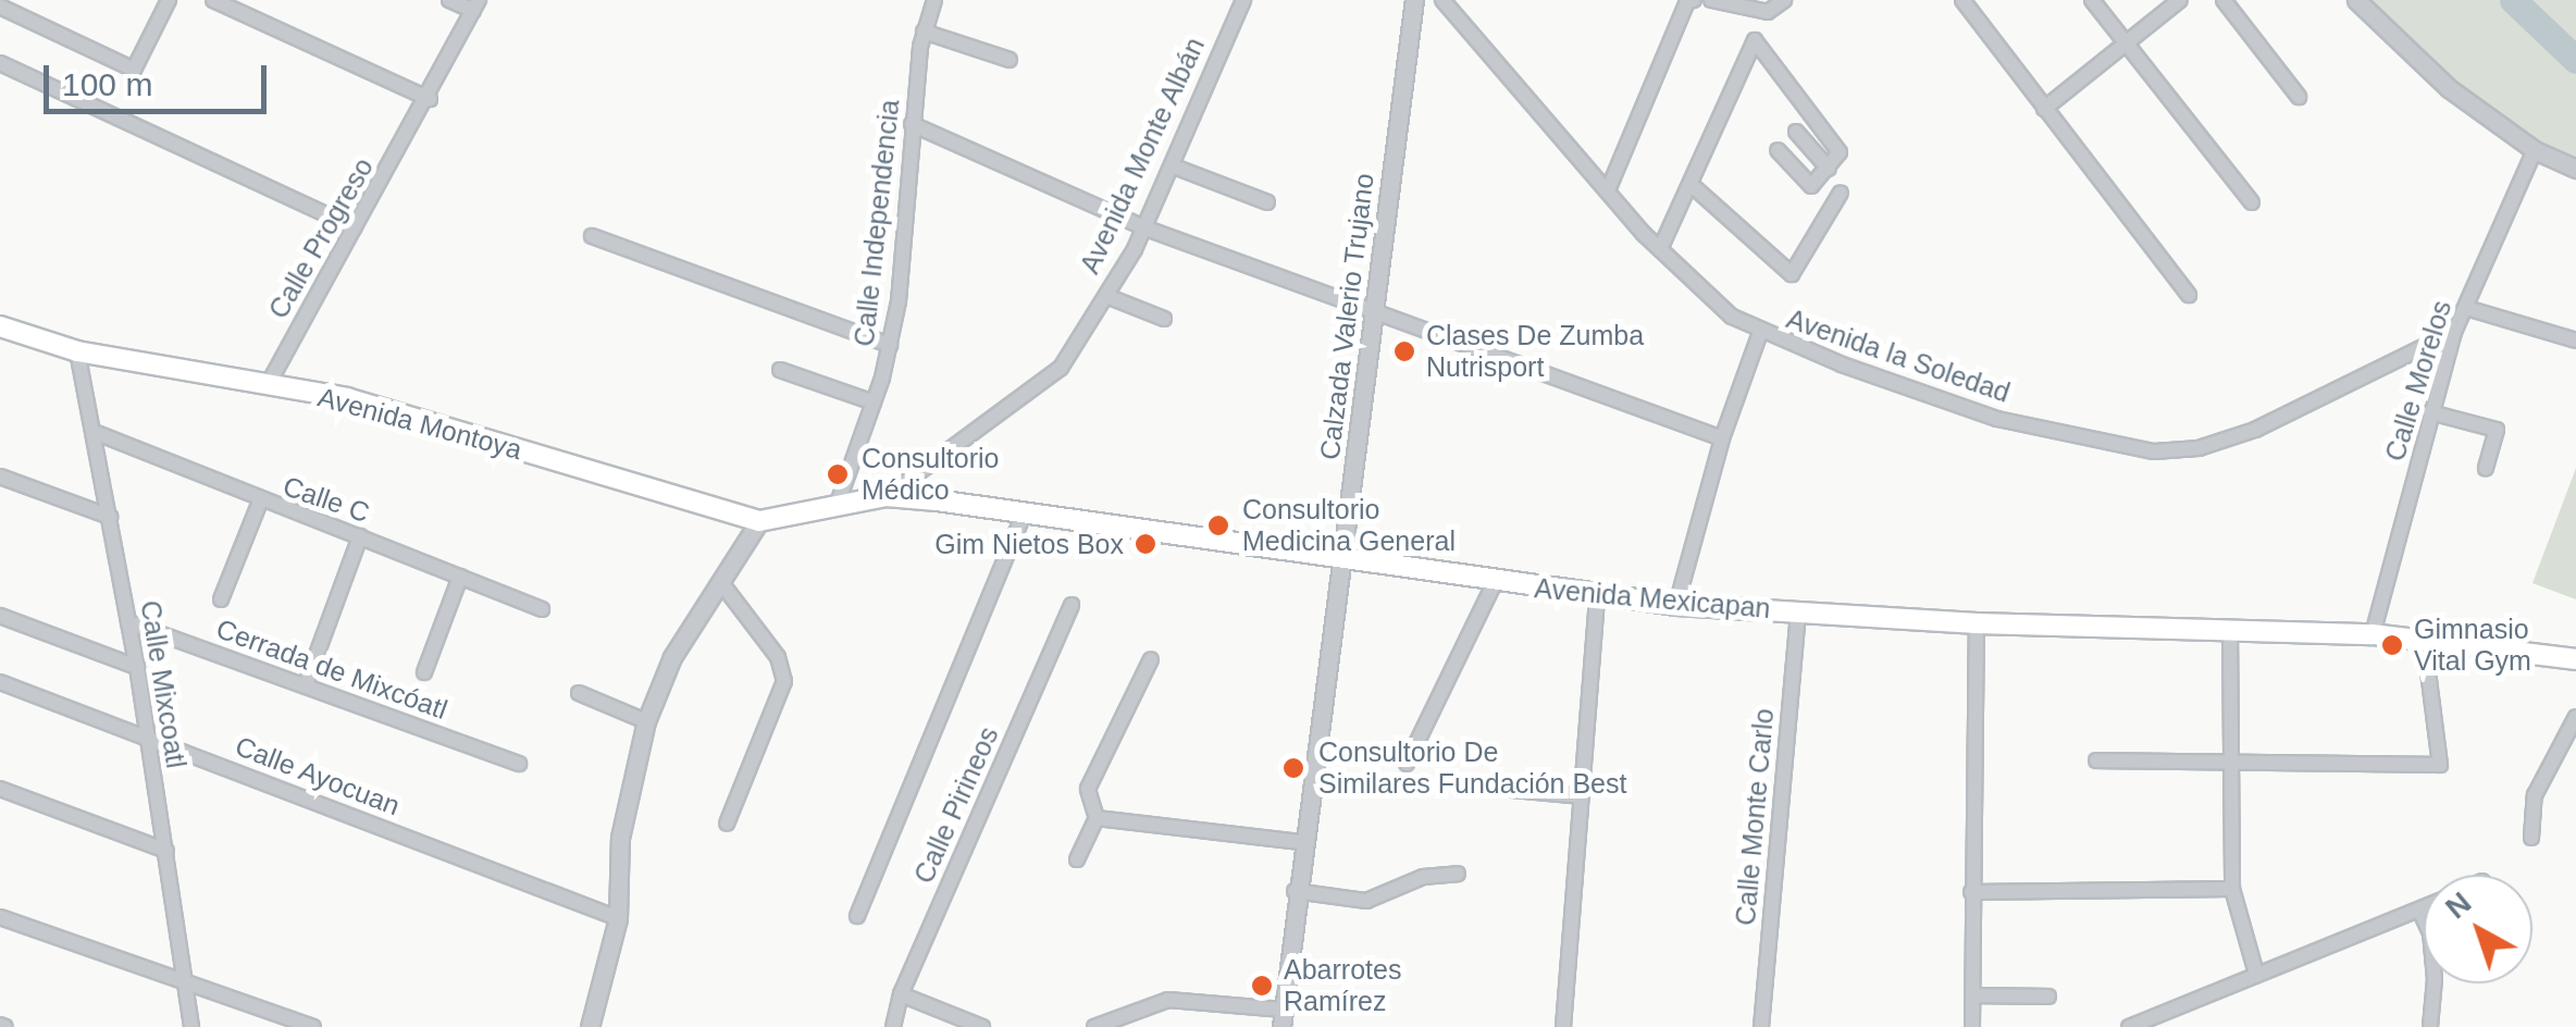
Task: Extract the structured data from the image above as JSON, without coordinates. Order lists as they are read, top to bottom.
{
  "streets": {
    "main road": ["Avenida Montoya", "Avenida Mexicapan"],
    "street": [
      "Avenida Monte Albán",
      "Calle Independencia",
      "Calle Progreso",
      "Calzada Valerio Trujano",
      "Avenida la Soledad",
      "Calle Morelos",
      "Calle C",
      "Cerrada de Mixcóatl",
      "Calle Mixcoatl",
      "Calle Ayocuan",
      "Calle Pirineos",
      "Calle Monte Carlo"
    ]
  },
  "crossings": [
    ["Avenida Monte Albán", "Avenida Montoya"],
    ["Avenida Monte Albán", "Avenida Mexicapan"],
    ["Calle Independencia", "Avenida Montoya"],
    ["Calle Progreso", "Avenida Montoya"],
    ["Calzada Valerio Trujano", "Avenida Mexicapan"],
    ["Avenida la Soledad", "Calle Morelos"],
    ["Calle Morelos", "Avenida Mexicapan"],
    ["Avenida Montoya", "Avenida Mexicapan"],
    ["Avenida Montoya", "Calle Mixcoatl"],
    ["Calle C", "Calle Mixcoatl"],
    ["Avenida Mexicapan", "Calle Monte Carlo"],
    ["Cerrada de Mixcóatl", "Calle Mixcoatl"],
    ["Calle Mixcoatl", "Calle Ayocuan"]
  ],
  "places": [
    "Clases De Zumba Nutrisport",
    "Consultorio Médico",
    "Consultorio Medicina General",
    "Gim Nietos Box",
    "Gimnasio Vital Gym",
    "Consultorio De Similares Fundación Best",
    "Abarrotes Ramírez"
  ],
  "scale_bar": "100 m",
  "north": "top left"
}
